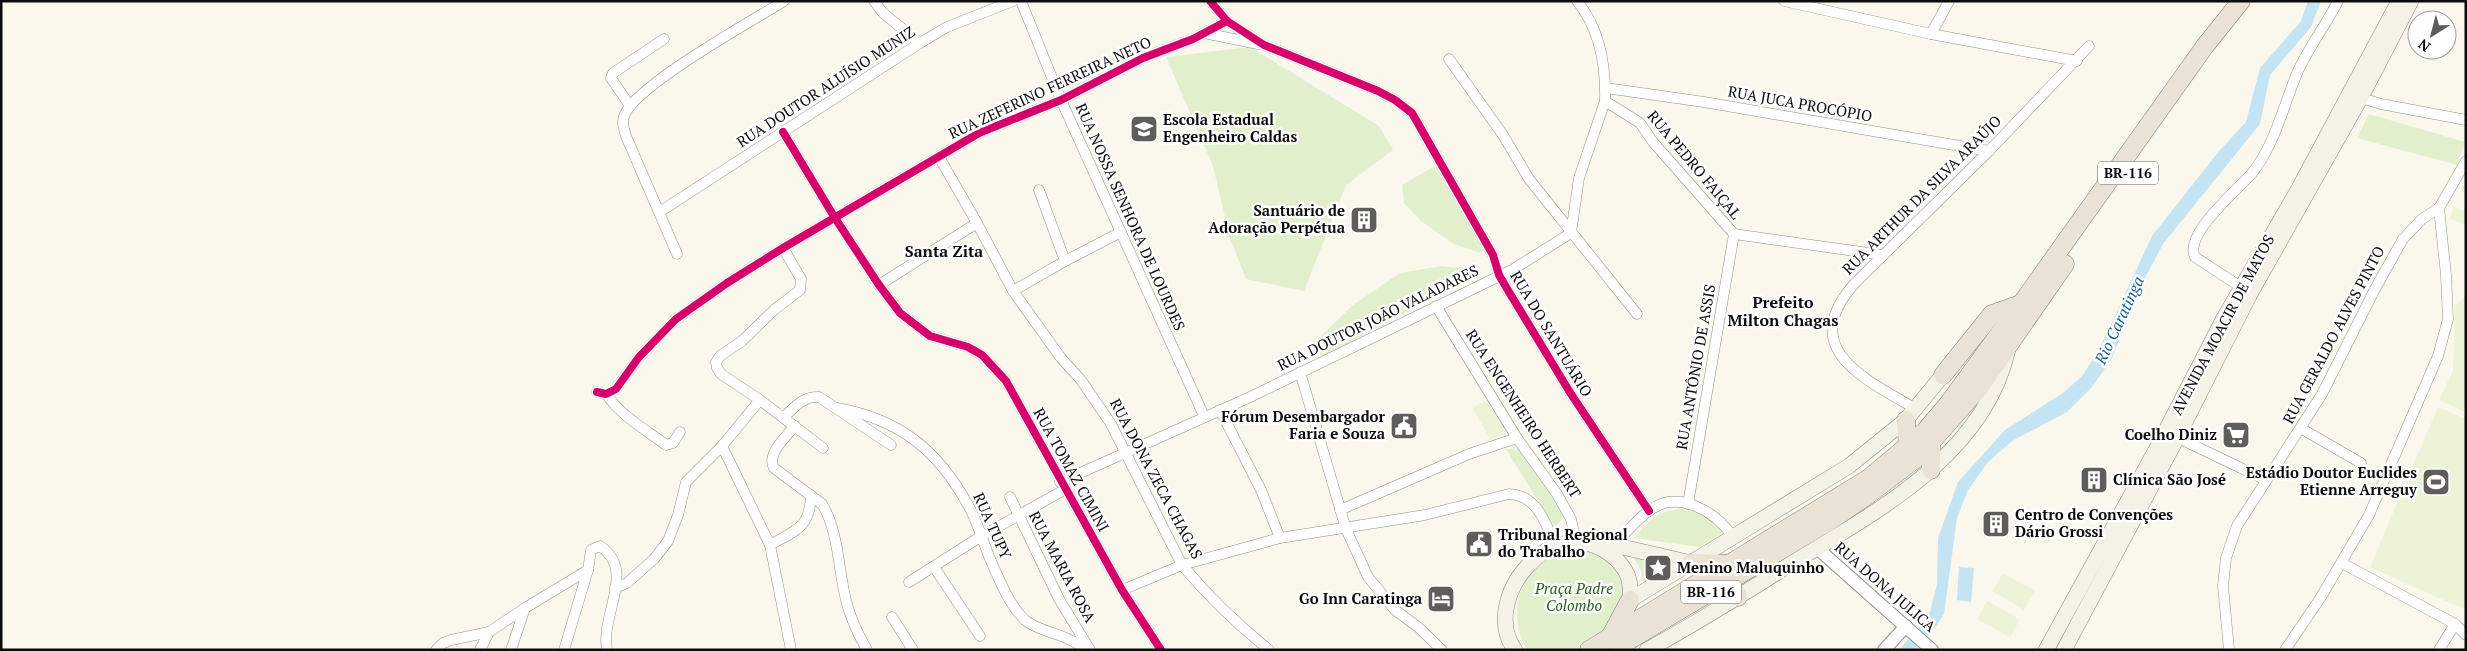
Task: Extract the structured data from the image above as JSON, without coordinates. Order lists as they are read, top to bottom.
{
  "streets": {
    "highway": ["BR-116"],
    "main road": ["AVENIDA MOACIR DE MATOS"],
    "street": [
      "RUA DOUTOR ALUÍSIO MUNIZ",
      "RUA ZEFERINO FERREIRA NETO",
      "RUA JUCA PROCÓPIO",
      "RUA PEDRO FAIÇAL",
      "RUA ARTHUR DA SILVA ARAÚJO",
      "RUA NOSSA SENHORA DE LOURDES",
      "RUA DOUTOR JOÃO VALADARES",
      "RUA DO SANTUÁRIO",
      "RUA GERALDO ALVES PINTO",
      "RUA ANTÔNIO DE ASSIS",
      "RUA ENGENHEIRO HERBERT",
      "RUA TOMAZ CIMINI",
      "RUA DONA ZECA CHAGAS",
      "RUA TUPY",
      "RUA MARIA ROSA",
      "RUA DONA JULICA"
    ]
  },
  "crossings": [
    ["RUA ZEFERINO FERREIRA NETO", "RUA NOSSA SENHORA DE LOURDES"],
    ["RUA ZEFERINO FERREIRA NETO", "RUA DONA ZECA CHAGAS"],
    ["RUA JUCA PROCÓPIO", "RUA ARTHUR DA SILVA ARAÚJO"],
    ["RUA PEDRO FAIÇAL", "RUA ARTHUR DA SILVA ARAÚJO"],
    ["RUA PEDRO FAIÇAL", "RUA ANTÔNIO DE ASSIS"],
    ["RUA NOSSA SENHORA DE LOURDES", "RUA DOUTOR JOÃO VALADARES"],
    ["RUA DOUTOR JOÃO VALADARES", "RUA DO SANTUÁRIO"],
    ["RUA DOUTOR JOÃO VALADARES", "RUA ENGENHEIRO HERBERT"],
    ["RUA DOUTOR JOÃO VALADARES", "RUA TOMAZ CIMINI"],
    ["RUA DOUTOR JOÃO VALADARES", "RUA DONA ZECA CHAGAS"],
    ["RUA DOUTOR JOÃO VALADARES", "RUA TUPY"],
    ["RUA DOUTOR JOÃO VALADARES", "RUA MARIA ROSA"],
    ["RUA TUPY", "RUA MARIA ROSA"]
  ],
  "districts": ["Santa Zita", "Prefeito Milton Chagas"],
  "water": ["Rio Caratinga"],
  "parks": ["Praça Padre Colombo"],
  "places": {
    "school or university": ["Escola Estadual Engenheiro Caldas"],
    "building": ["Santuário de Adoração Perpétua", "Clínica São José", "Centro de Convenções Dário Grossi"],
    "public building": ["Fórum Desembargador Faria e Souza", "Tribunal Regional do Trabalho"],
    "supermarket": ["Coelho Diniz"],
    "sports": ["Estádio Doutor Euclides Etienne Arreguy"],
    "place": ["Menino Maluquinho"],
    "hotel": ["Go Inn Caratinga"]
  },
  "north": "bottom left"
}
